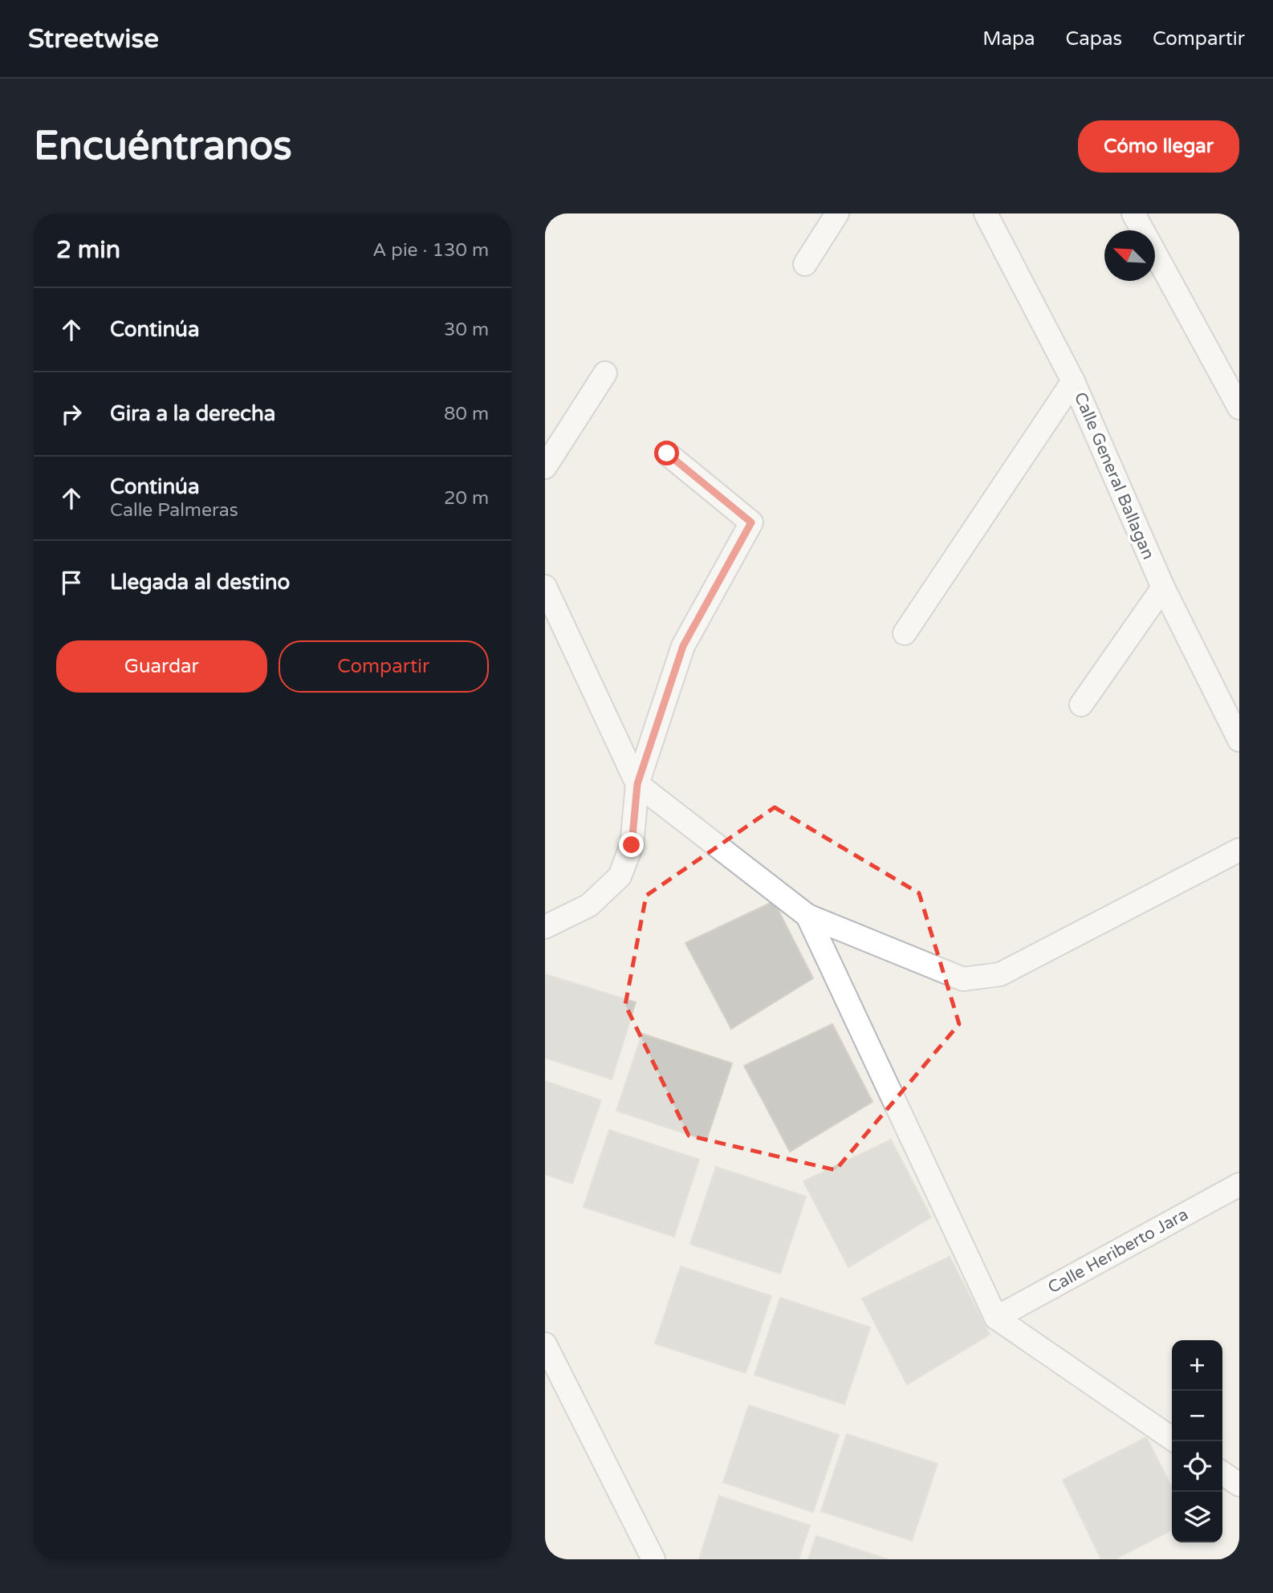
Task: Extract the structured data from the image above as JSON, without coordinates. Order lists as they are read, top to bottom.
{
  "streets": {
    "street": ["Calle General Ballagan", "Calle Heriberto Jara"]
  },
  "north": "top left",
  "page": {
    "header": "Streetwise",
    "nav": ["Mapa", "Capas", "Compartir"],
    "buttons": [
      "Cómo llegar",
      ["Guardar", "Compartir"]
    ],
    "title": "Encuéntranos",
    "heading": ["2 min", "A pie · 130 m"],
    "list": [
      ["Continúa", "30 m"],
      ["Gira a la derecha", "80 m"],
      ["Continúa", "Calle Palmeras", "20 m"],
      "Llegada al destino"
    ],
    "map_buttons": ["+", "−"]
  }
}
